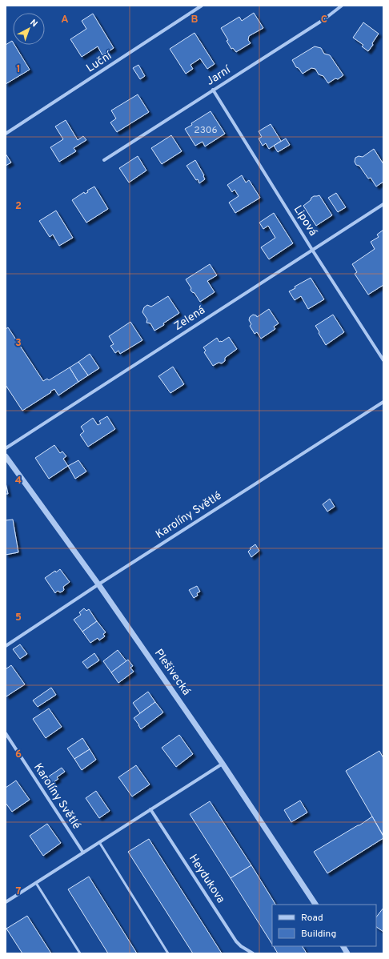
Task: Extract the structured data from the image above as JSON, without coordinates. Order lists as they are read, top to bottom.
{
  "streets": {
    "street": [
      "Luční",
      "Jarní",
      "Lipová",
      "Zelená",
      "Karolíny Světlé",
      "Plešivecká",
      "Heydukova"
    ]
  },
  "crossings": [
    ["Jarní", "Lipová"],
    ["Lipová", "Zelená"],
    ["Karolíny Světlé", "Plešivecká"]
  ],
  "house_numbers": ["2306"],
  "legend": ["Road", "Building"],
  "north": "top right",
  "grid": {
    "columns": ["A", "B", "C"],
    "rows": [
      "1",
      "2",
      "3",
      "4",
      "5",
      "6",
      "7"
    ]
  }
}
